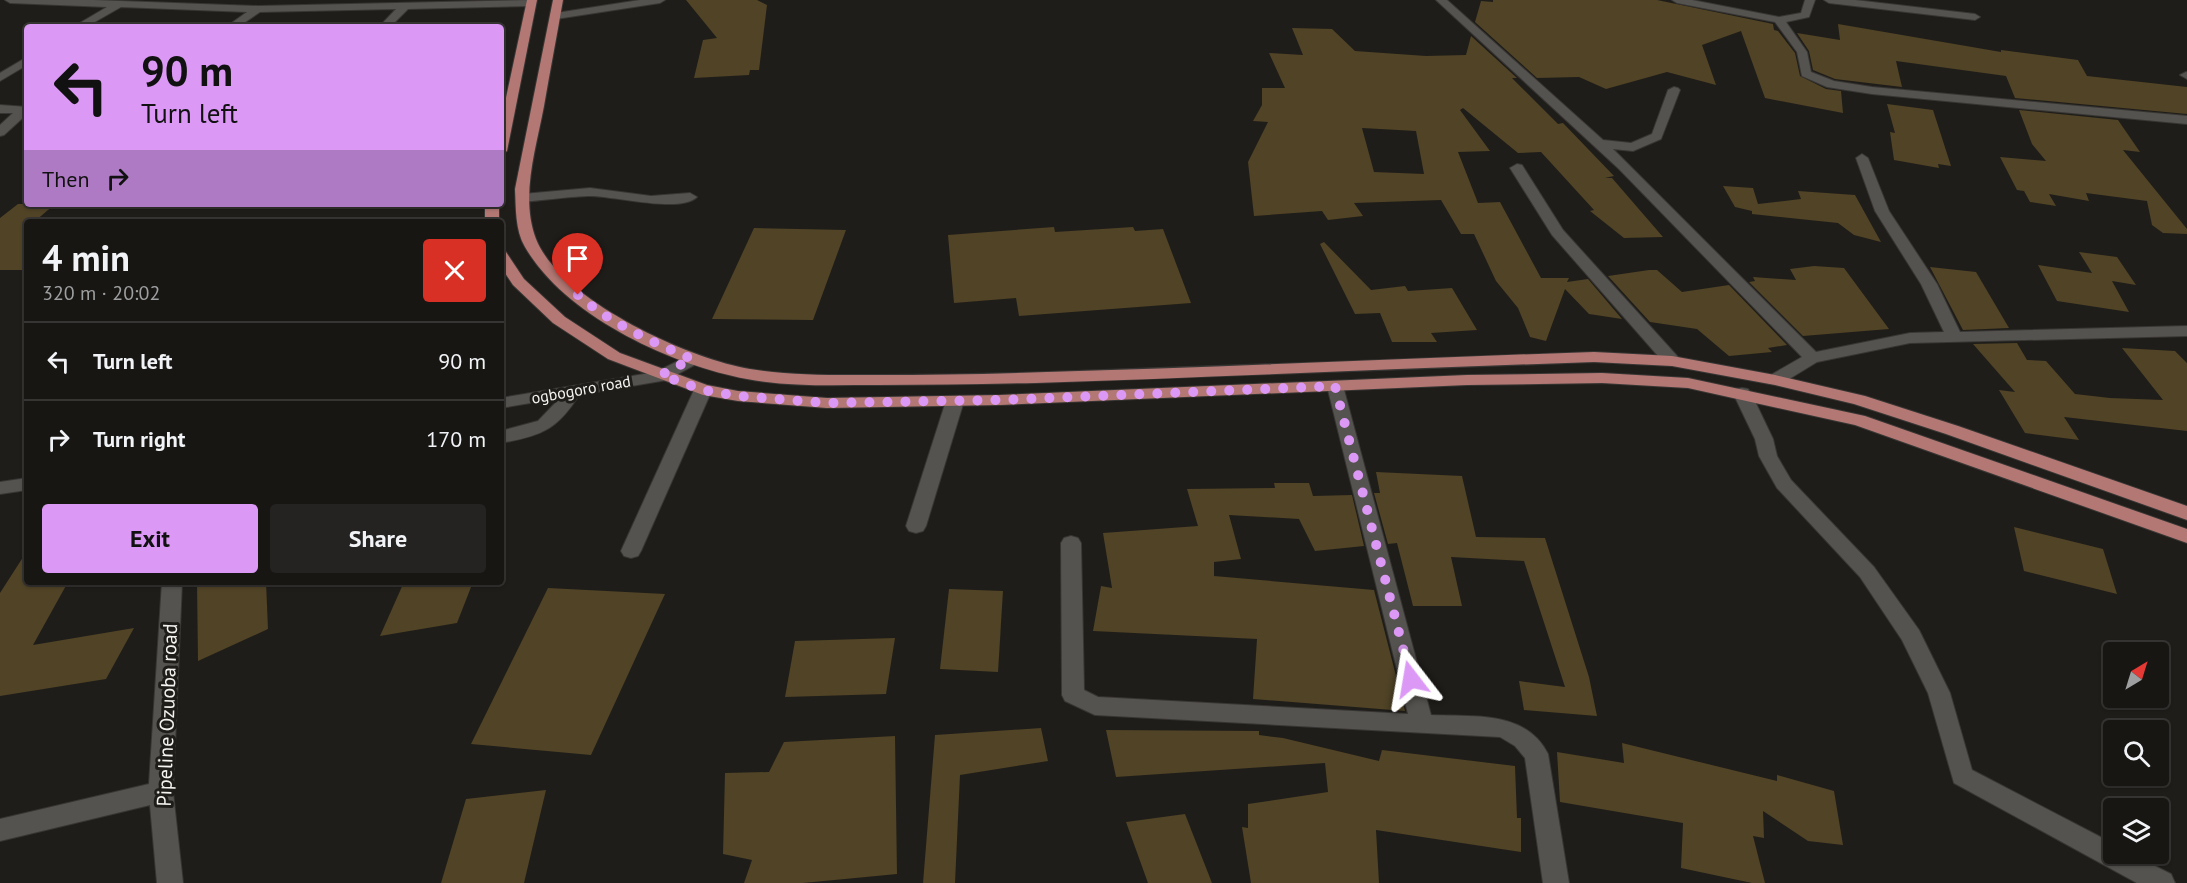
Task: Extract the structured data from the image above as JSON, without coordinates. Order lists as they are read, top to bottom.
{
  "streets": {
    "street": ["ogbogoro road", "Pipeline Ozuoba road"]
  },
  "north": "top right",
  "page": {
    "turn": ["90 m", "Turn left"],
    "then": "Then",
    "heading": ["4 min", "320 m · 20:02"],
    "list": [
      {
        "name": "Turn left",
        "value": "90 m"
      },
      {
        "name": "Turn right",
        "value": "170 m"
      }
    ],
    "buttons": ["Exit", "Share"]
  }
}
